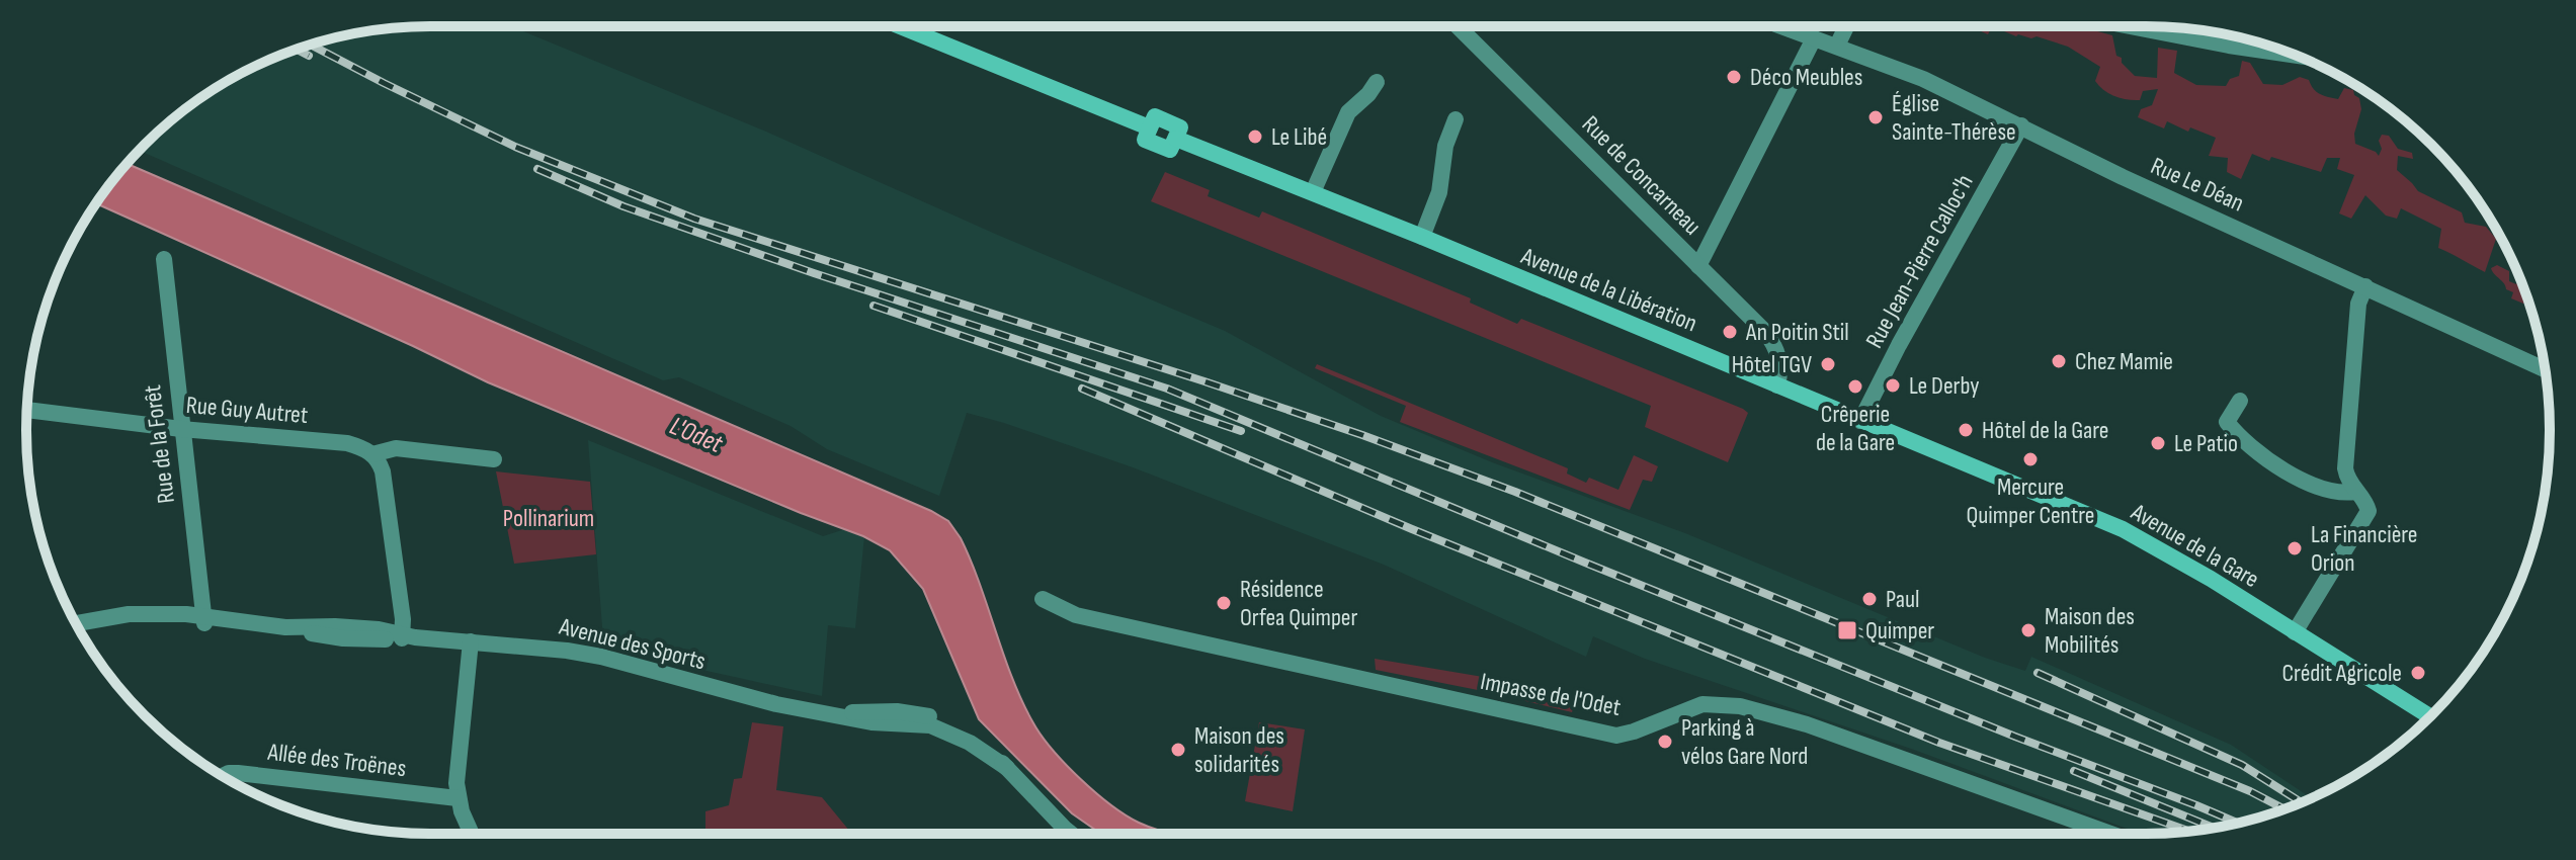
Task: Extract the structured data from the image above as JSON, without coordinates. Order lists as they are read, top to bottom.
{
  "streets": {
    "main road": ["Avenue de la Libération", "Avenue de la Gare"],
    "street": [
      "Rue de Concarneau",
      "Rue Le Déan",
      "Rue Jean-Pierre Calloc'h",
      "Rue Guy Autret",
      "Rue de la Forêt",
      "Avenue des Sports",
      "Impasse de l'Odet",
      "Allée des Troënes"
    ]
  },
  "crossings": [
    ["Rue de Concarneau", "Avenue de la Libération"],
    ["Rue de Concarneau", "Avenue de la Gare"],
    ["Rue Le Déan", "Rue Jean-Pierre Calloc'h"],
    ["Rue Jean-Pierre Calloc'h", "Avenue de la Gare"],
    ["Avenue de la Libération", "Avenue de la Gare"],
    ["Rue Guy Autret", "Rue de la Forêt"],
    ["Rue de la Forêt", "Avenue des Sports"]
  ],
  "water": ["L'Odet"],
  "parks": ["Pollinarium"],
  "places": {
    "other": [
      "Déco Meubles",
      "Église Sainte-Thérèse",
      "Le Libé",
      "An Poitin Stil",
      "Chez Mamie",
      "Hôtel TGV",
      "Le Derby",
      "Crêperie de la Gare",
      "Hôtel de la Gare",
      "Le Patio",
      "Mercure Quimper Centre",
      "La Financière Orion",
      "Paul",
      "Résidence Orfea Quimper",
      "Maison des Mobilités",
      "Crédit Agricole",
      "Parking à vélos Gare Nord",
      "Maison des solidarités"
    ],
    "transit": ["Quimper"]
  }
}
